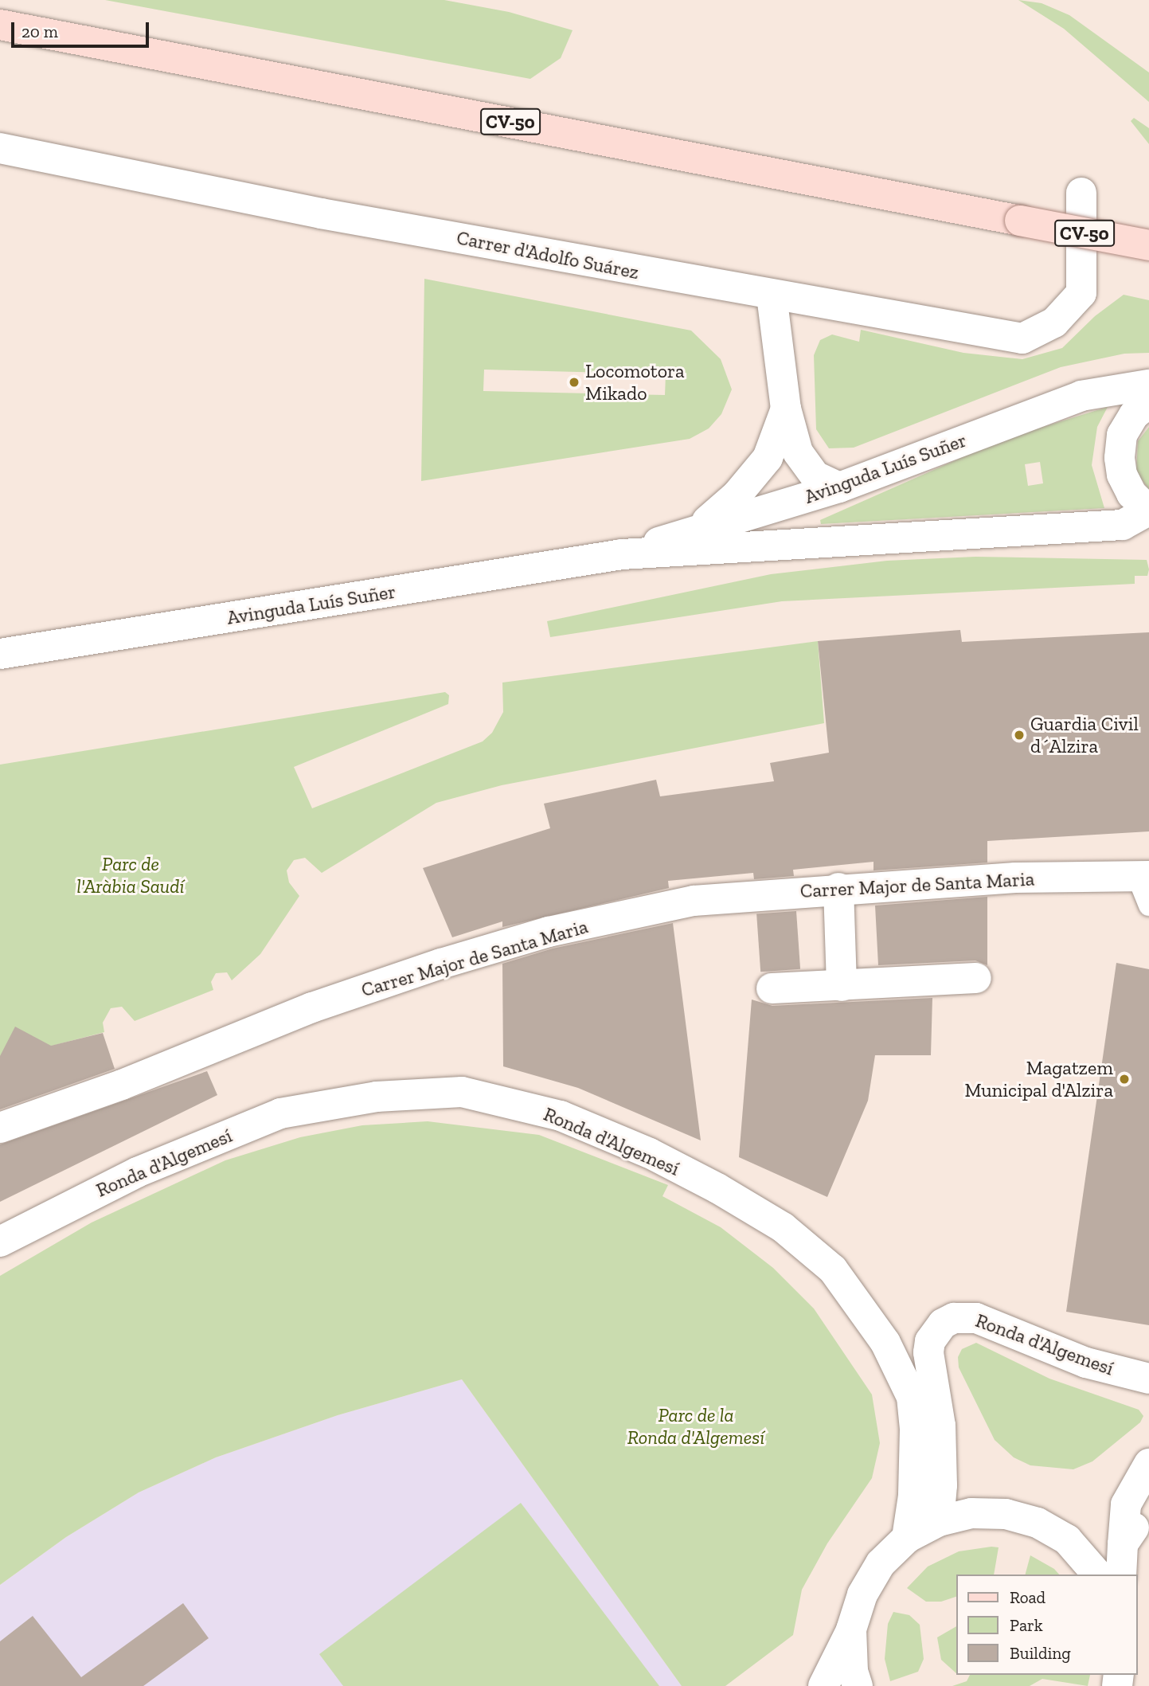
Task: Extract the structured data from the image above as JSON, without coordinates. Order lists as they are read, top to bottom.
{
  "streets": {
    "main road": ["CV-50"],
    "street": [
      "Carrer d'Adolfo Suárez",
      "Avinguda Luís Suñer",
      "Carrer Major de Santa Maria",
      "Ronda d'Algemesí"
    ]
  },
  "parks": ["Parc de l'Aràbia Saudí", "Parc de la Ronda d'Algemesí"],
  "places": ["Locomotora Mikado", "Guardia Civil d´Alzira", "Magatzem Municipal d'Alzira"],
  "legend": ["Road", "Park", "Building"],
  "scale_bar": "20 m"
}
